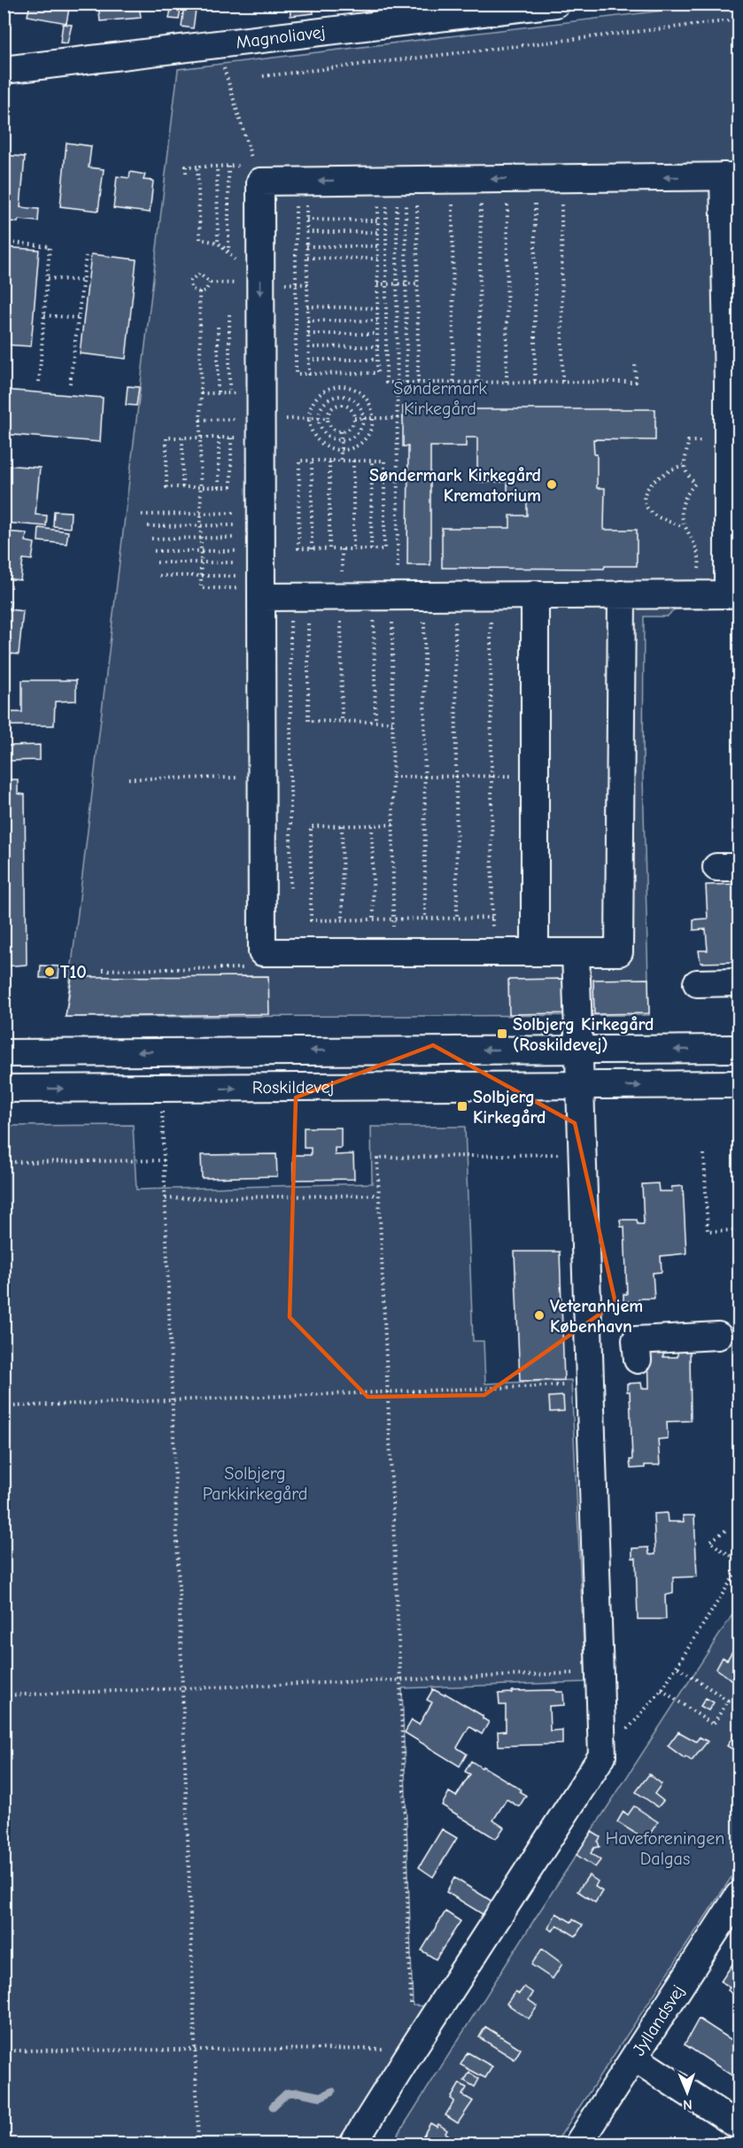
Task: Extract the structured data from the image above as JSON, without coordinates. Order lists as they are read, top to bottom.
{
  "streets": {
    "street": ["Magnoliavej", "Roskildevej", "Jyllandsvej"]
  },
  "parks": ["Søndermark Kirkegård", "Solbjerg Parkkirkegård", "Haveforeningen Dalgas"],
  "places": {
    "other": ["Søndermark Kirkegård Krematorium", "T10", "Veteranhjem København"],
    "transit": ["Solbjerg Kirkegård (Roskildevej)", "Solbjerg Kirkegård"]
  },
  "north": "bottom"
}
